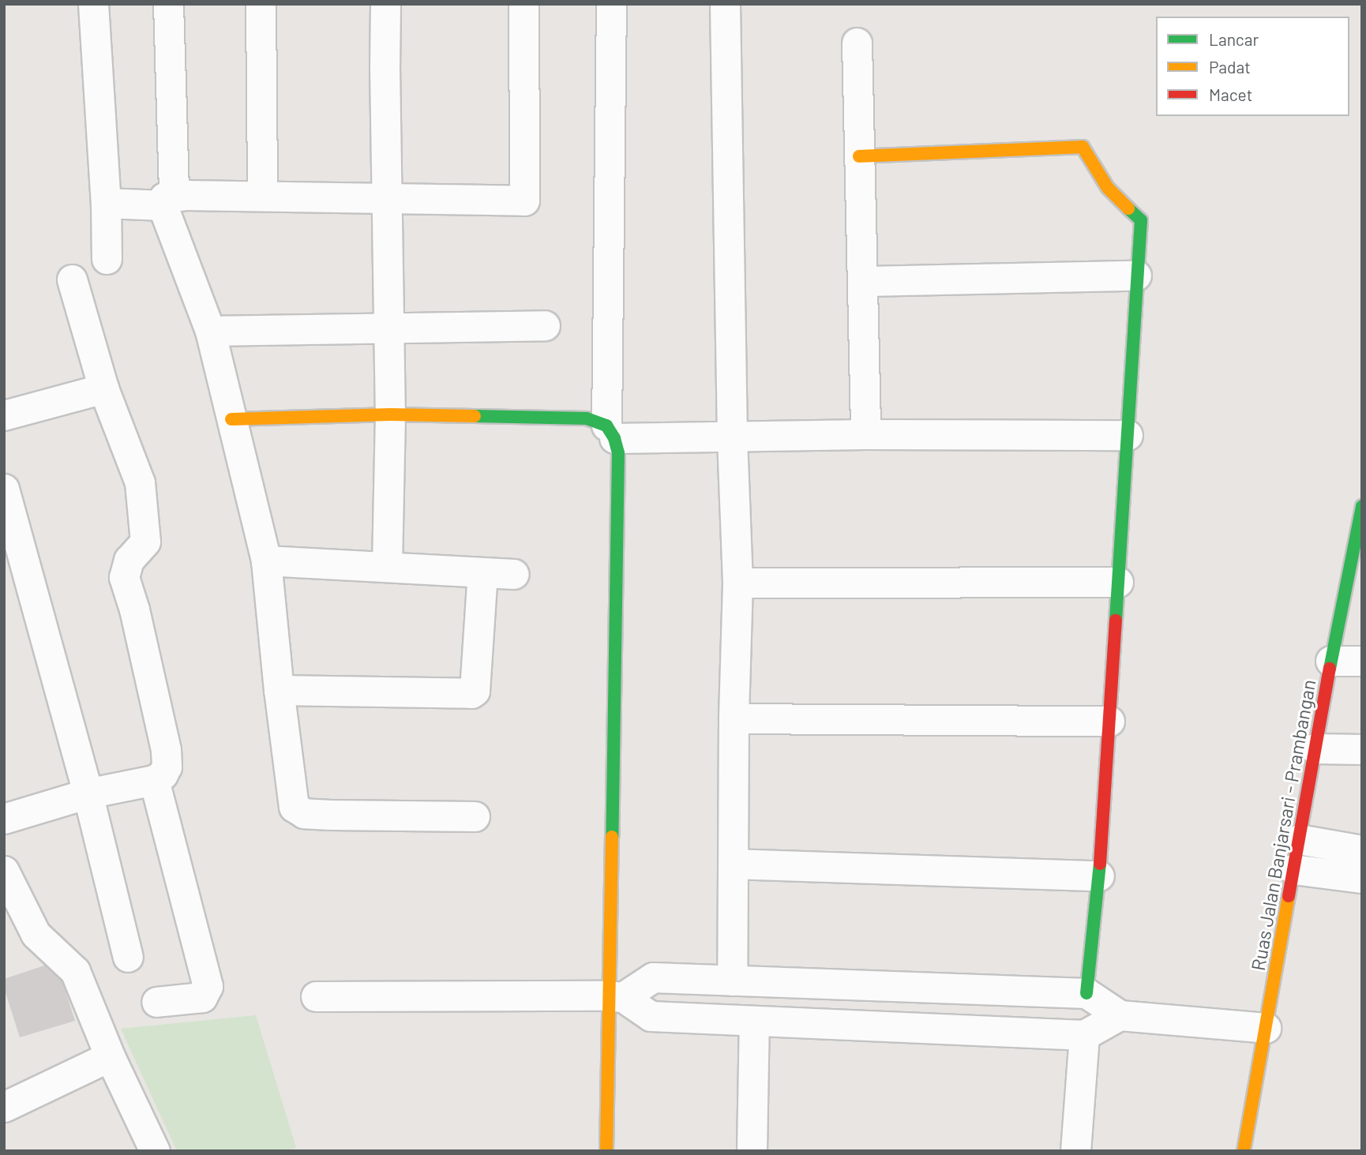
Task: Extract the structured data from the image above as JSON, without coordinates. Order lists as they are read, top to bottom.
{
  "streets": {
    "street": ["Ruas Jalan Banjarsari - Prambangan"]
  },
  "legend": ["Lancar", "Padat", "Macet"]
}
